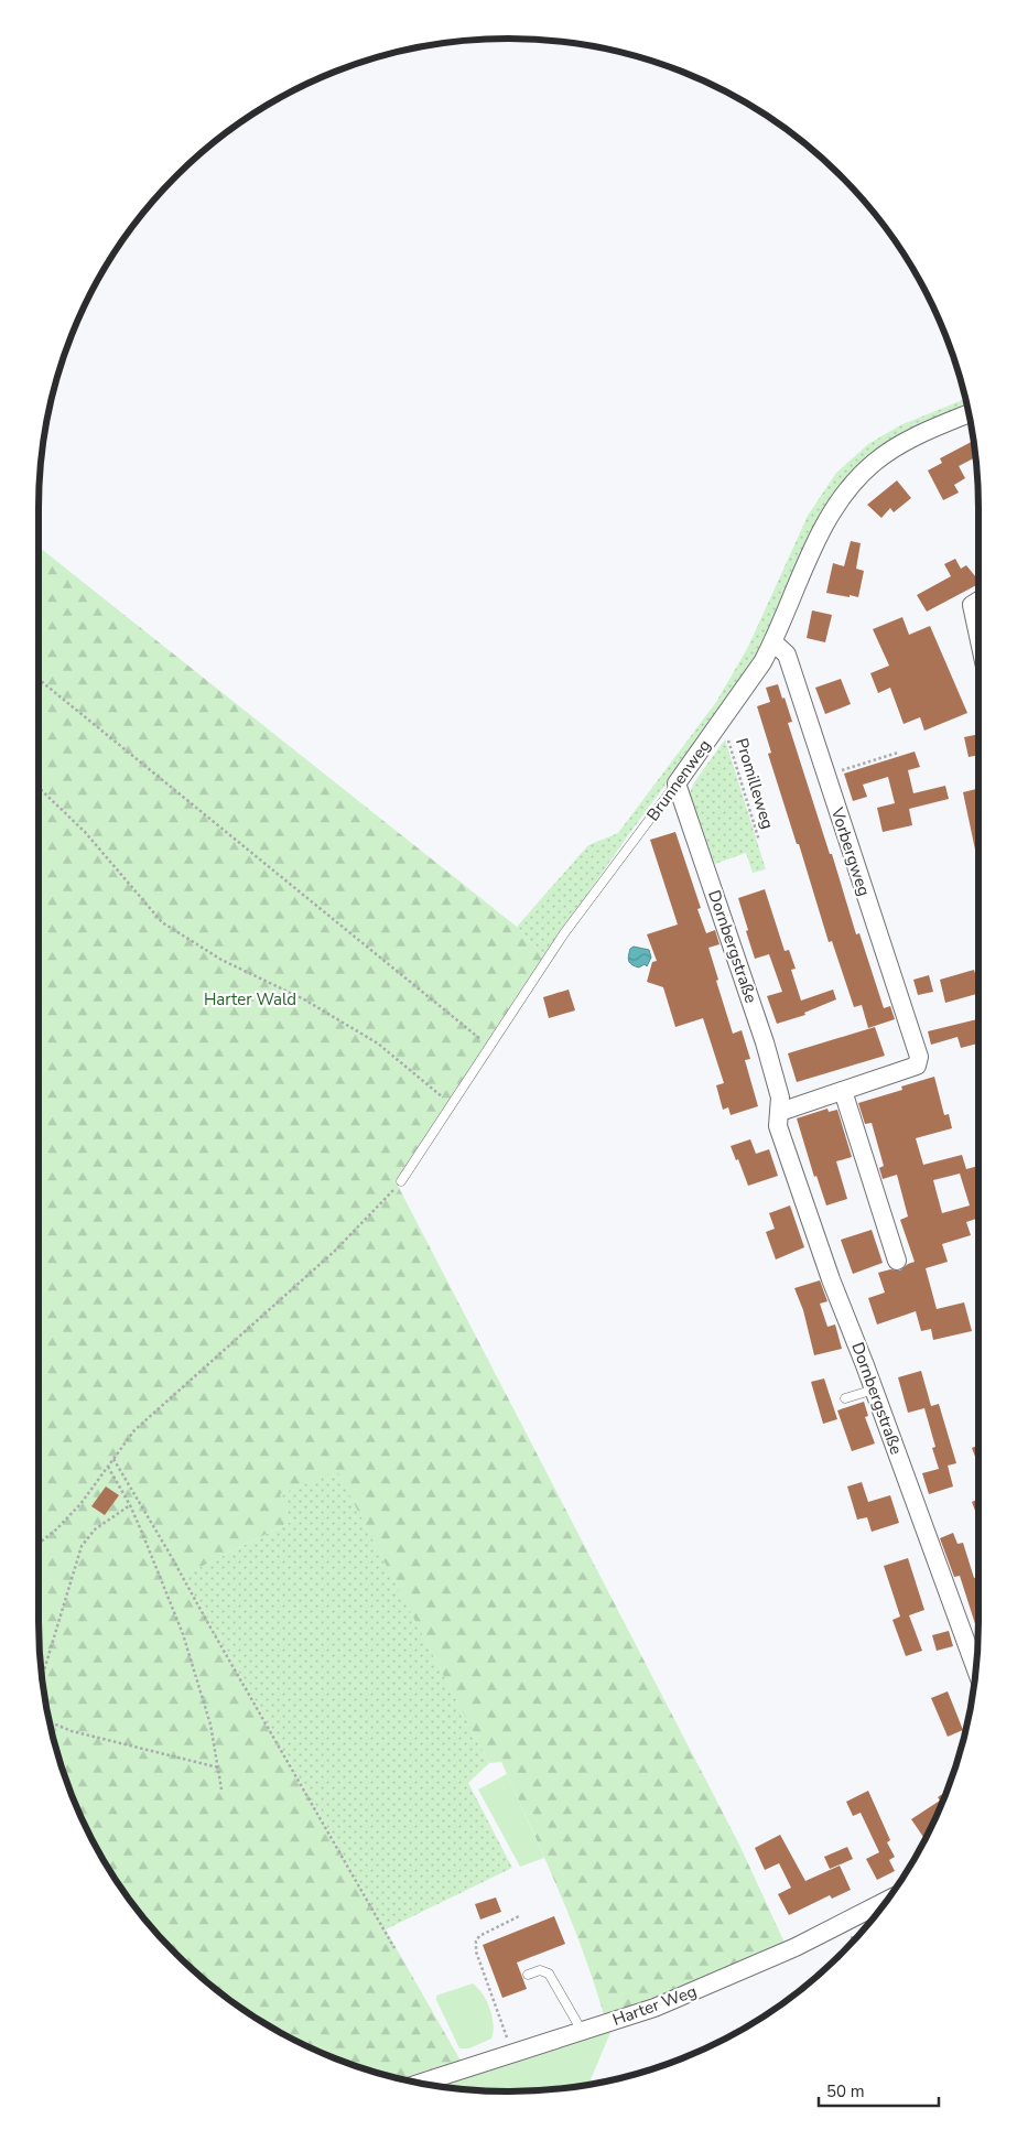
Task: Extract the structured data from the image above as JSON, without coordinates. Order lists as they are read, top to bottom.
{
  "streets": {
    "street": [
      "Brunnenweg",
      "Vorbergweg",
      "Dornbergstraße",
      "Harter Weg"
    ],
    "path": ["Promilleweg"]
  },
  "crossings": [
    ["Brunnenweg", "Vorbergweg"],
    ["Brunnenweg", "Dornbergstraße"]
  ],
  "parks": ["Harter Wald"],
  "scale_bar": "50 m"
}
